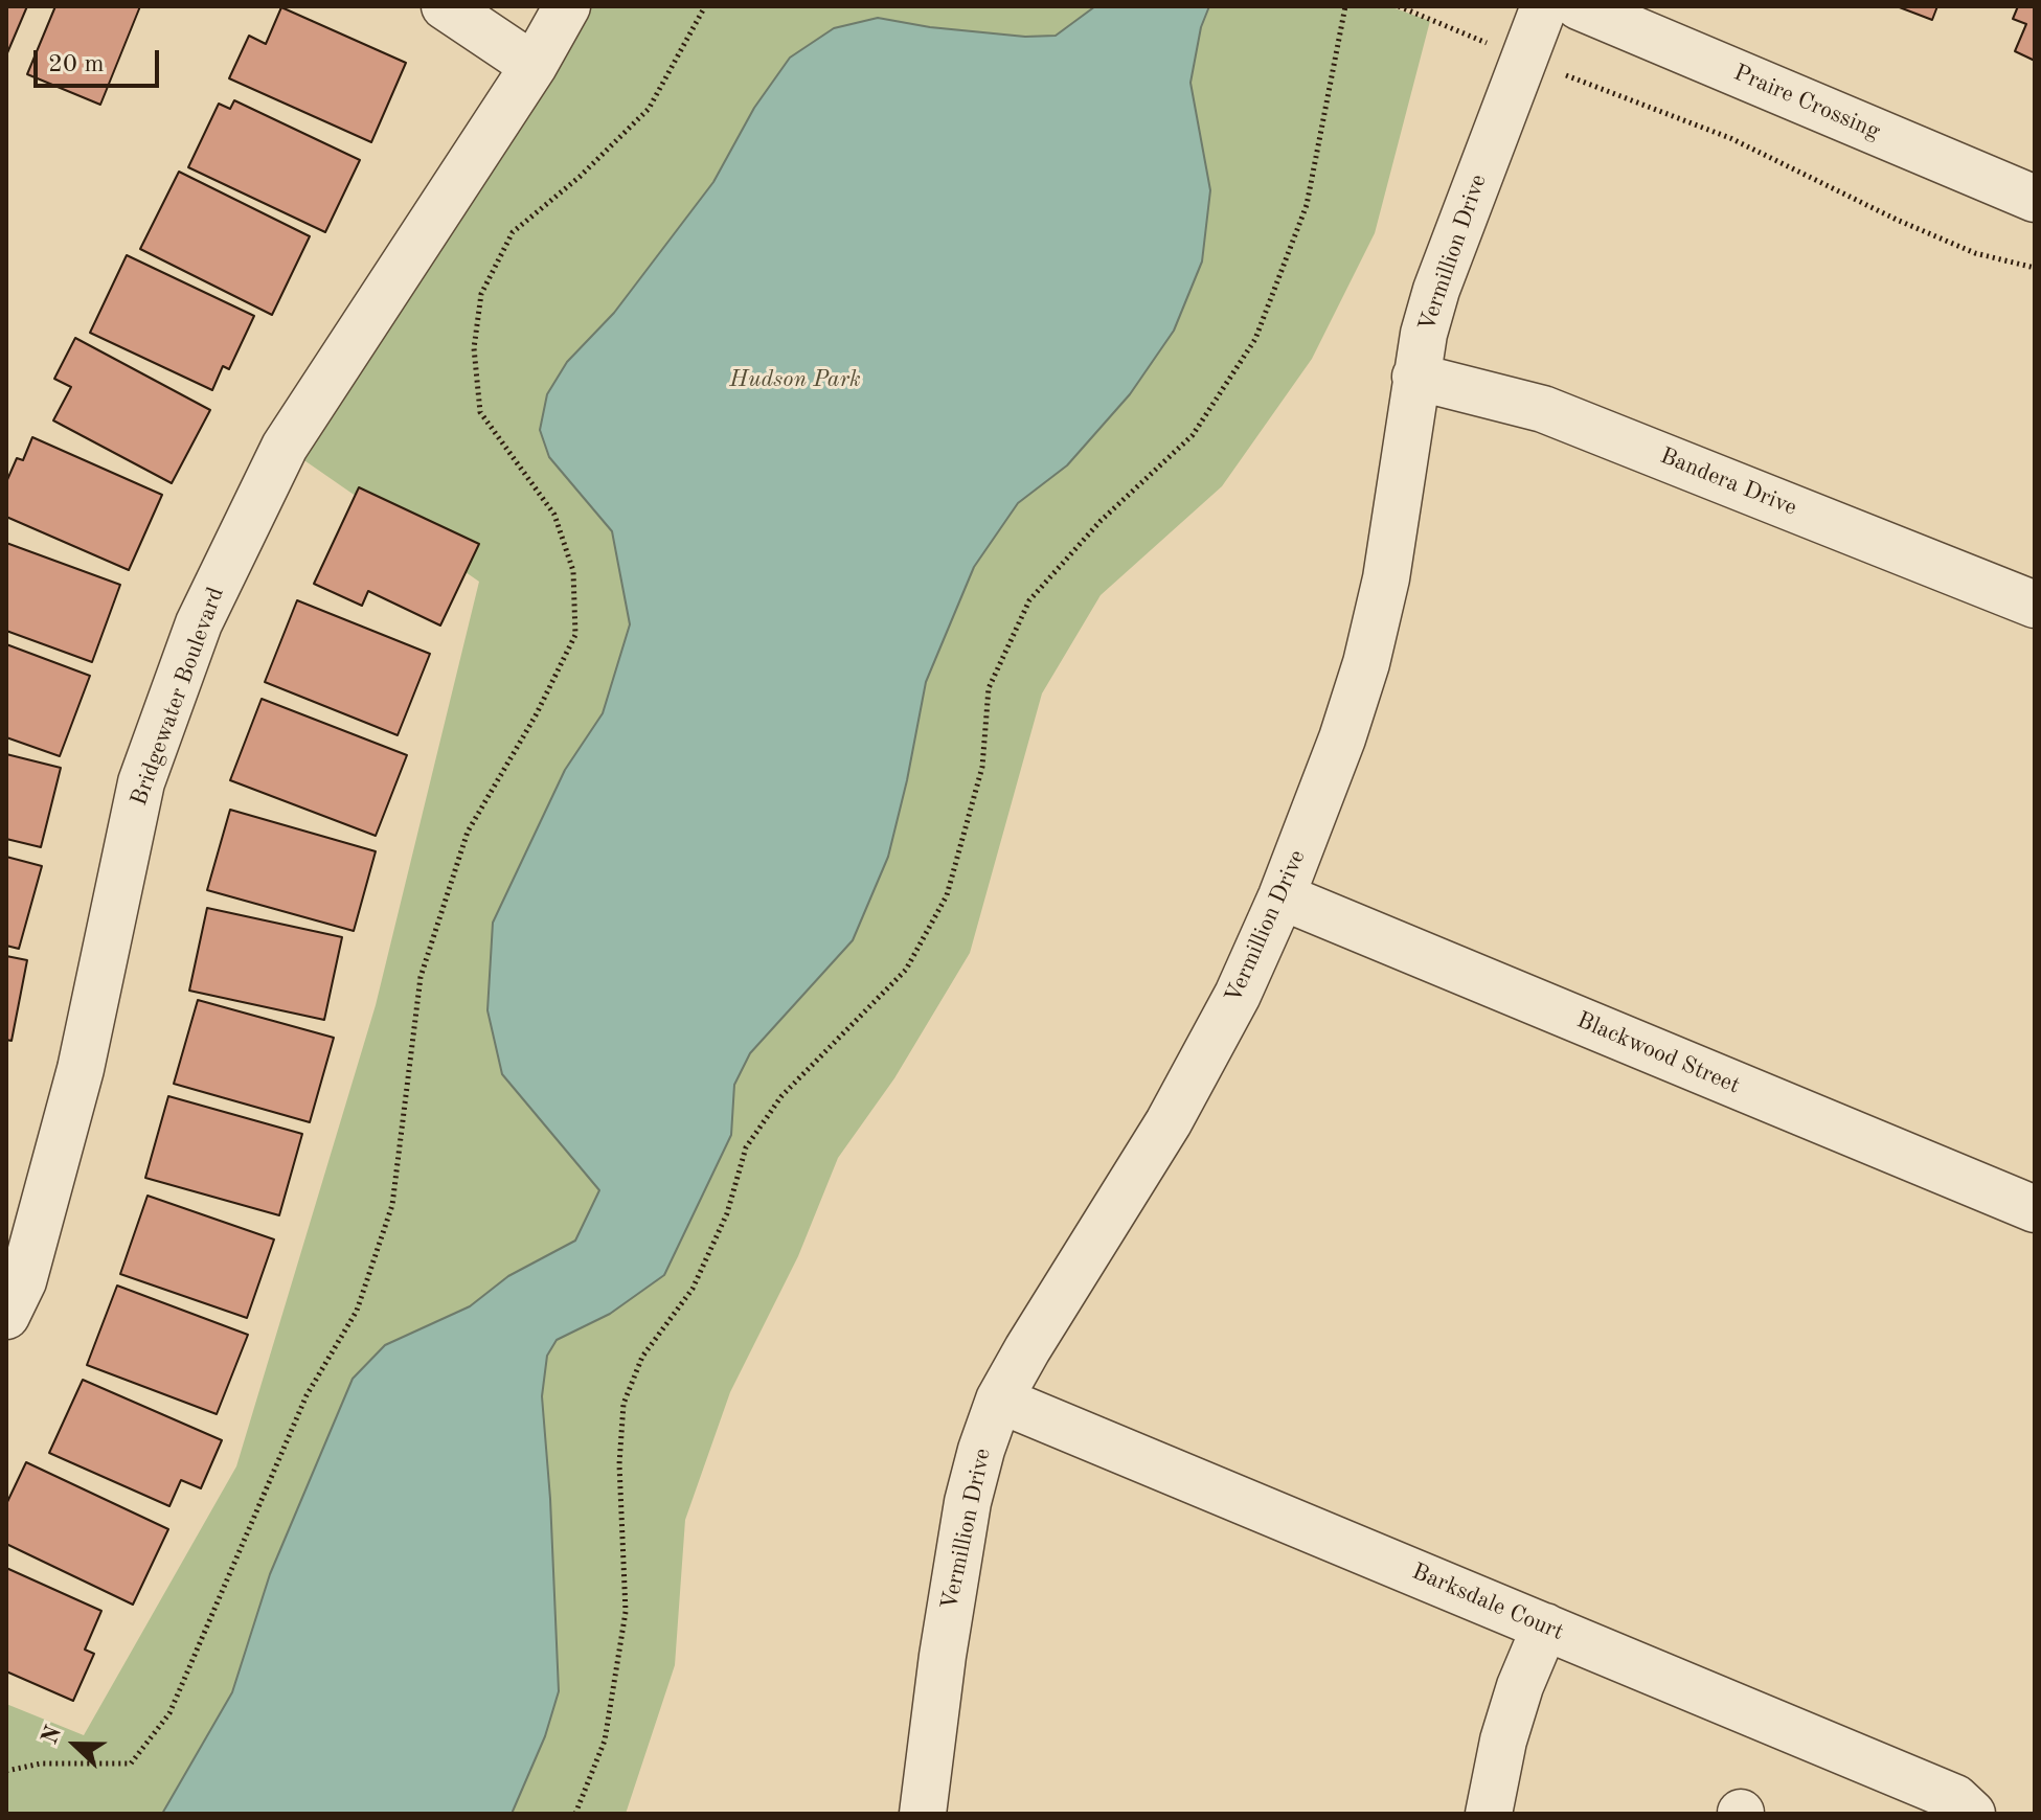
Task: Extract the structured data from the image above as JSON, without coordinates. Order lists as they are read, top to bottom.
{
  "streets": {
    "street": [
      "Praire Crossing",
      "Vermillion Drive",
      "Bandera Drive",
      "Bridgewater Boulevard",
      "Blackwood Street",
      "Barksdale Court"
    ]
  },
  "crossings": [
    ["Vermillion Drive", "Bandera Drive"],
    ["Vermillion Drive", "Blackwood Street"],
    ["Vermillion Drive", "Barksdale Court"]
  ],
  "parks": ["Hudson Park"],
  "scale_bar": "20 m",
  "north": "left"
}
